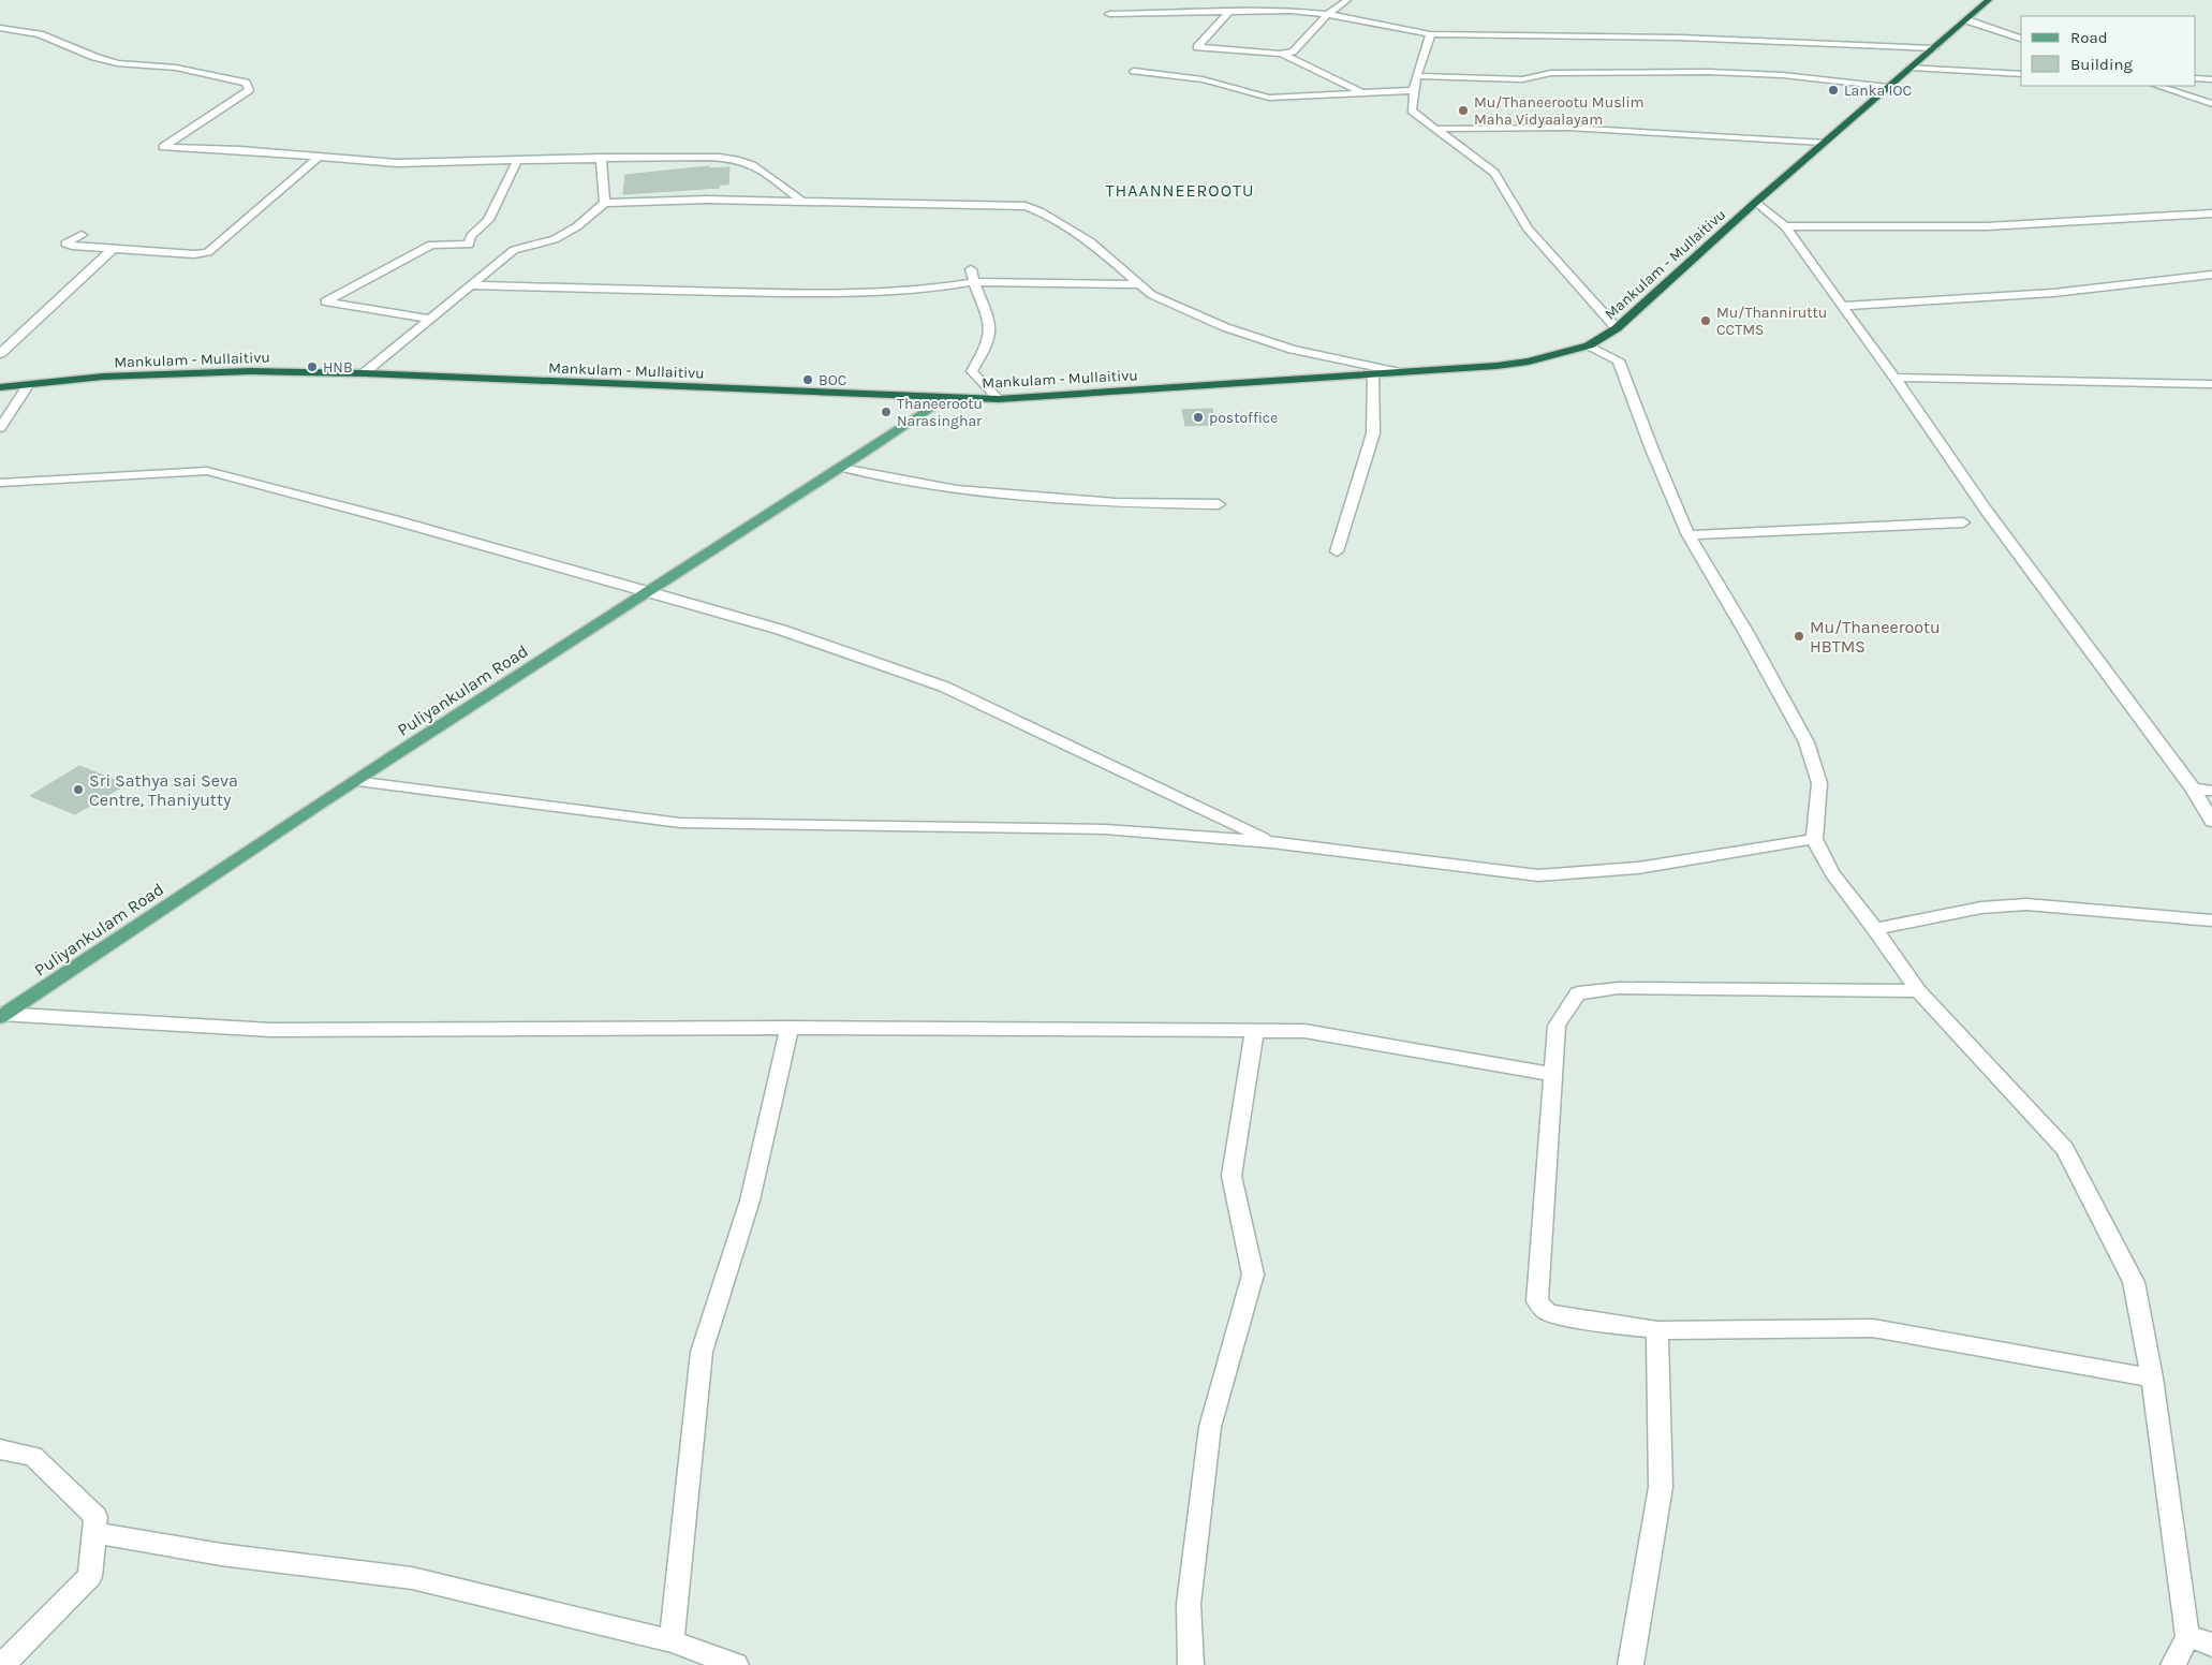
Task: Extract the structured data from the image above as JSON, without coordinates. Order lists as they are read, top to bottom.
{
  "streets": {
    "highway": ["Mankulam - Mullaitivu"],
    "main road": ["Puliyankulam Road"]
  },
  "crossings": [
    ["Mankulam - Mullaitivu", "Puliyankulam Road"]
  ],
  "districts": ["THAANNEEROOTU"],
  "places": [
    "Lanka IOC",
    "Mu/Thaneerootu Muslim Maha Vidyaalayam",
    "Mu/Thanniruttu CCTMS",
    "HNB",
    "BOC",
    "Thaneerootu Narasinghar",
    "postoffice",
    "Mu/Thaneerootu HBTMS",
    "Sri Sathya sai Seva Centre, Thaniyutty"
  ],
  "legend": ["Road", "Building"]
}
